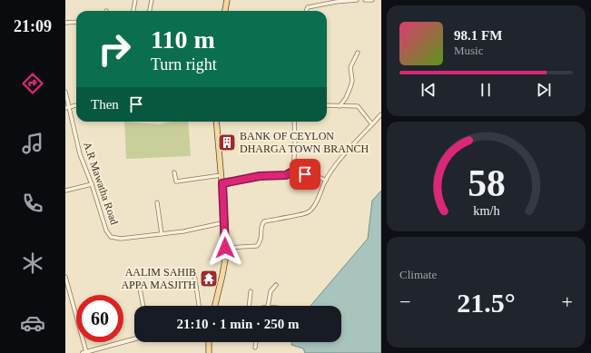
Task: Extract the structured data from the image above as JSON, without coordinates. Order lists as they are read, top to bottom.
{
  "streets": {
    "street": ["A.R Mawatha Road"]
  },
  "places": {
    "building": ["BANK OF CEYLON DHARGA TOWN BRANCH"],
    "temple": ["AALIM SAHIB APPA MASJITH"]
  },
  "page": {
    "tabs": "21:09",
    "turn": ["110 m", "Turn right"],
    "song": ["98.1 FM", "Music"],
    "then": "Then",
    "tile": "Climate",
    "heat": ["−", "21.5°", "+"],
    "limit": "60",
    "trip": "21:10 · 1 min · 250 m",
    "gauge": ["58", "km/h"]
  }
}
